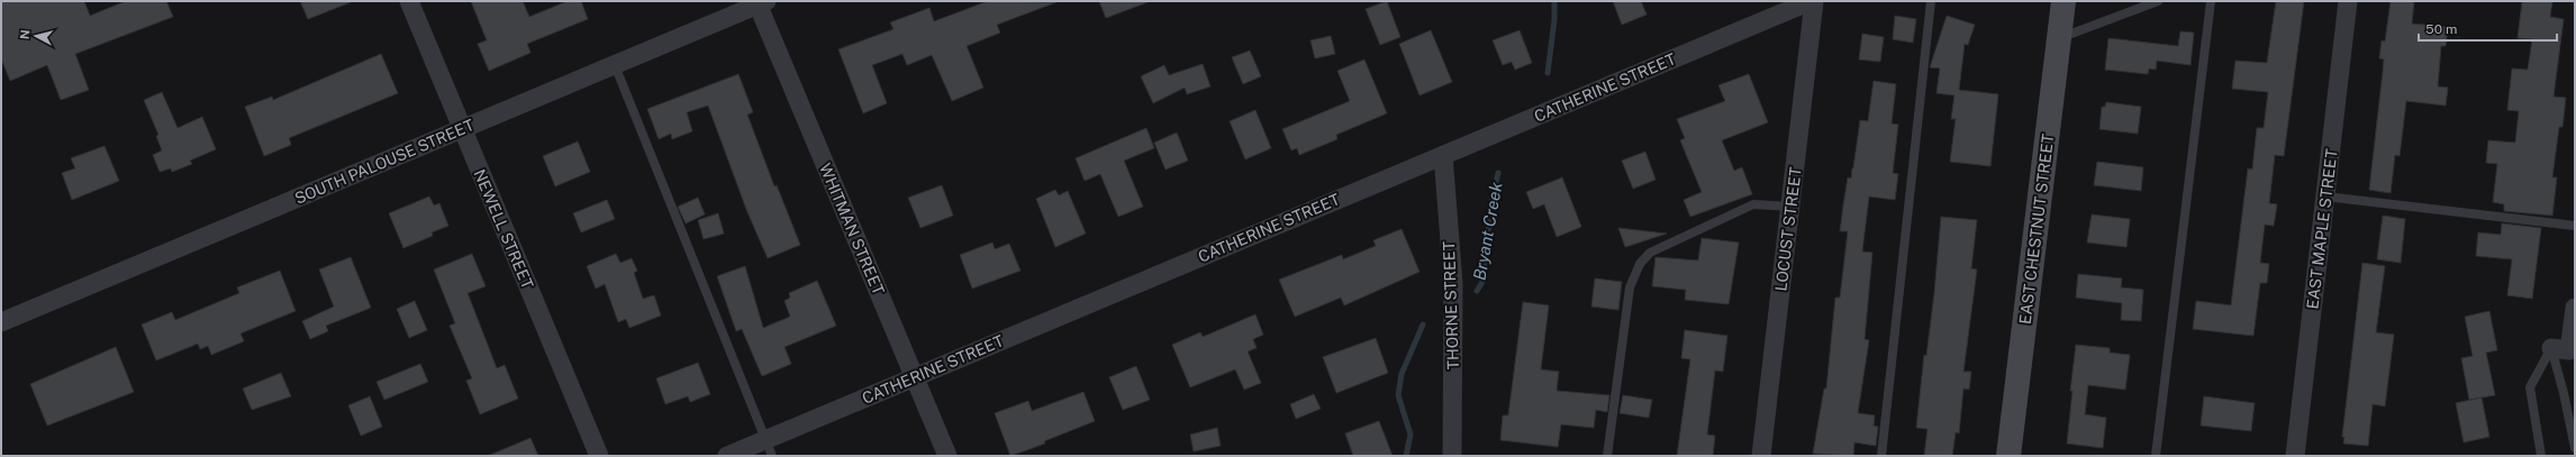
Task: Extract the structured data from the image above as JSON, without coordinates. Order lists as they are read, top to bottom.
{
  "streets": {
    "main road": ["EAST CHESTNUT STREET"],
    "street": [
      "CATHERINE STREET",
      "SOUTH PALOUSE STREET",
      "NEWELL STREET",
      "WHITMAN STREET",
      "LOCUST STREET",
      "EAST MAPLE STREET",
      "THORNE STREET"
    ]
  },
  "crossings": [
    ["CATHERINE STREET", "WHITMAN STREET"],
    ["CATHERINE STREET", "THORNE STREET"],
    ["SOUTH PALOUSE STREET", "NEWELL STREET"],
    ["SOUTH PALOUSE STREET", "WHITMAN STREET"]
  ],
  "water": ["Bryant Creek"],
  "scale_bar": "50 m",
  "north": "left"
}
